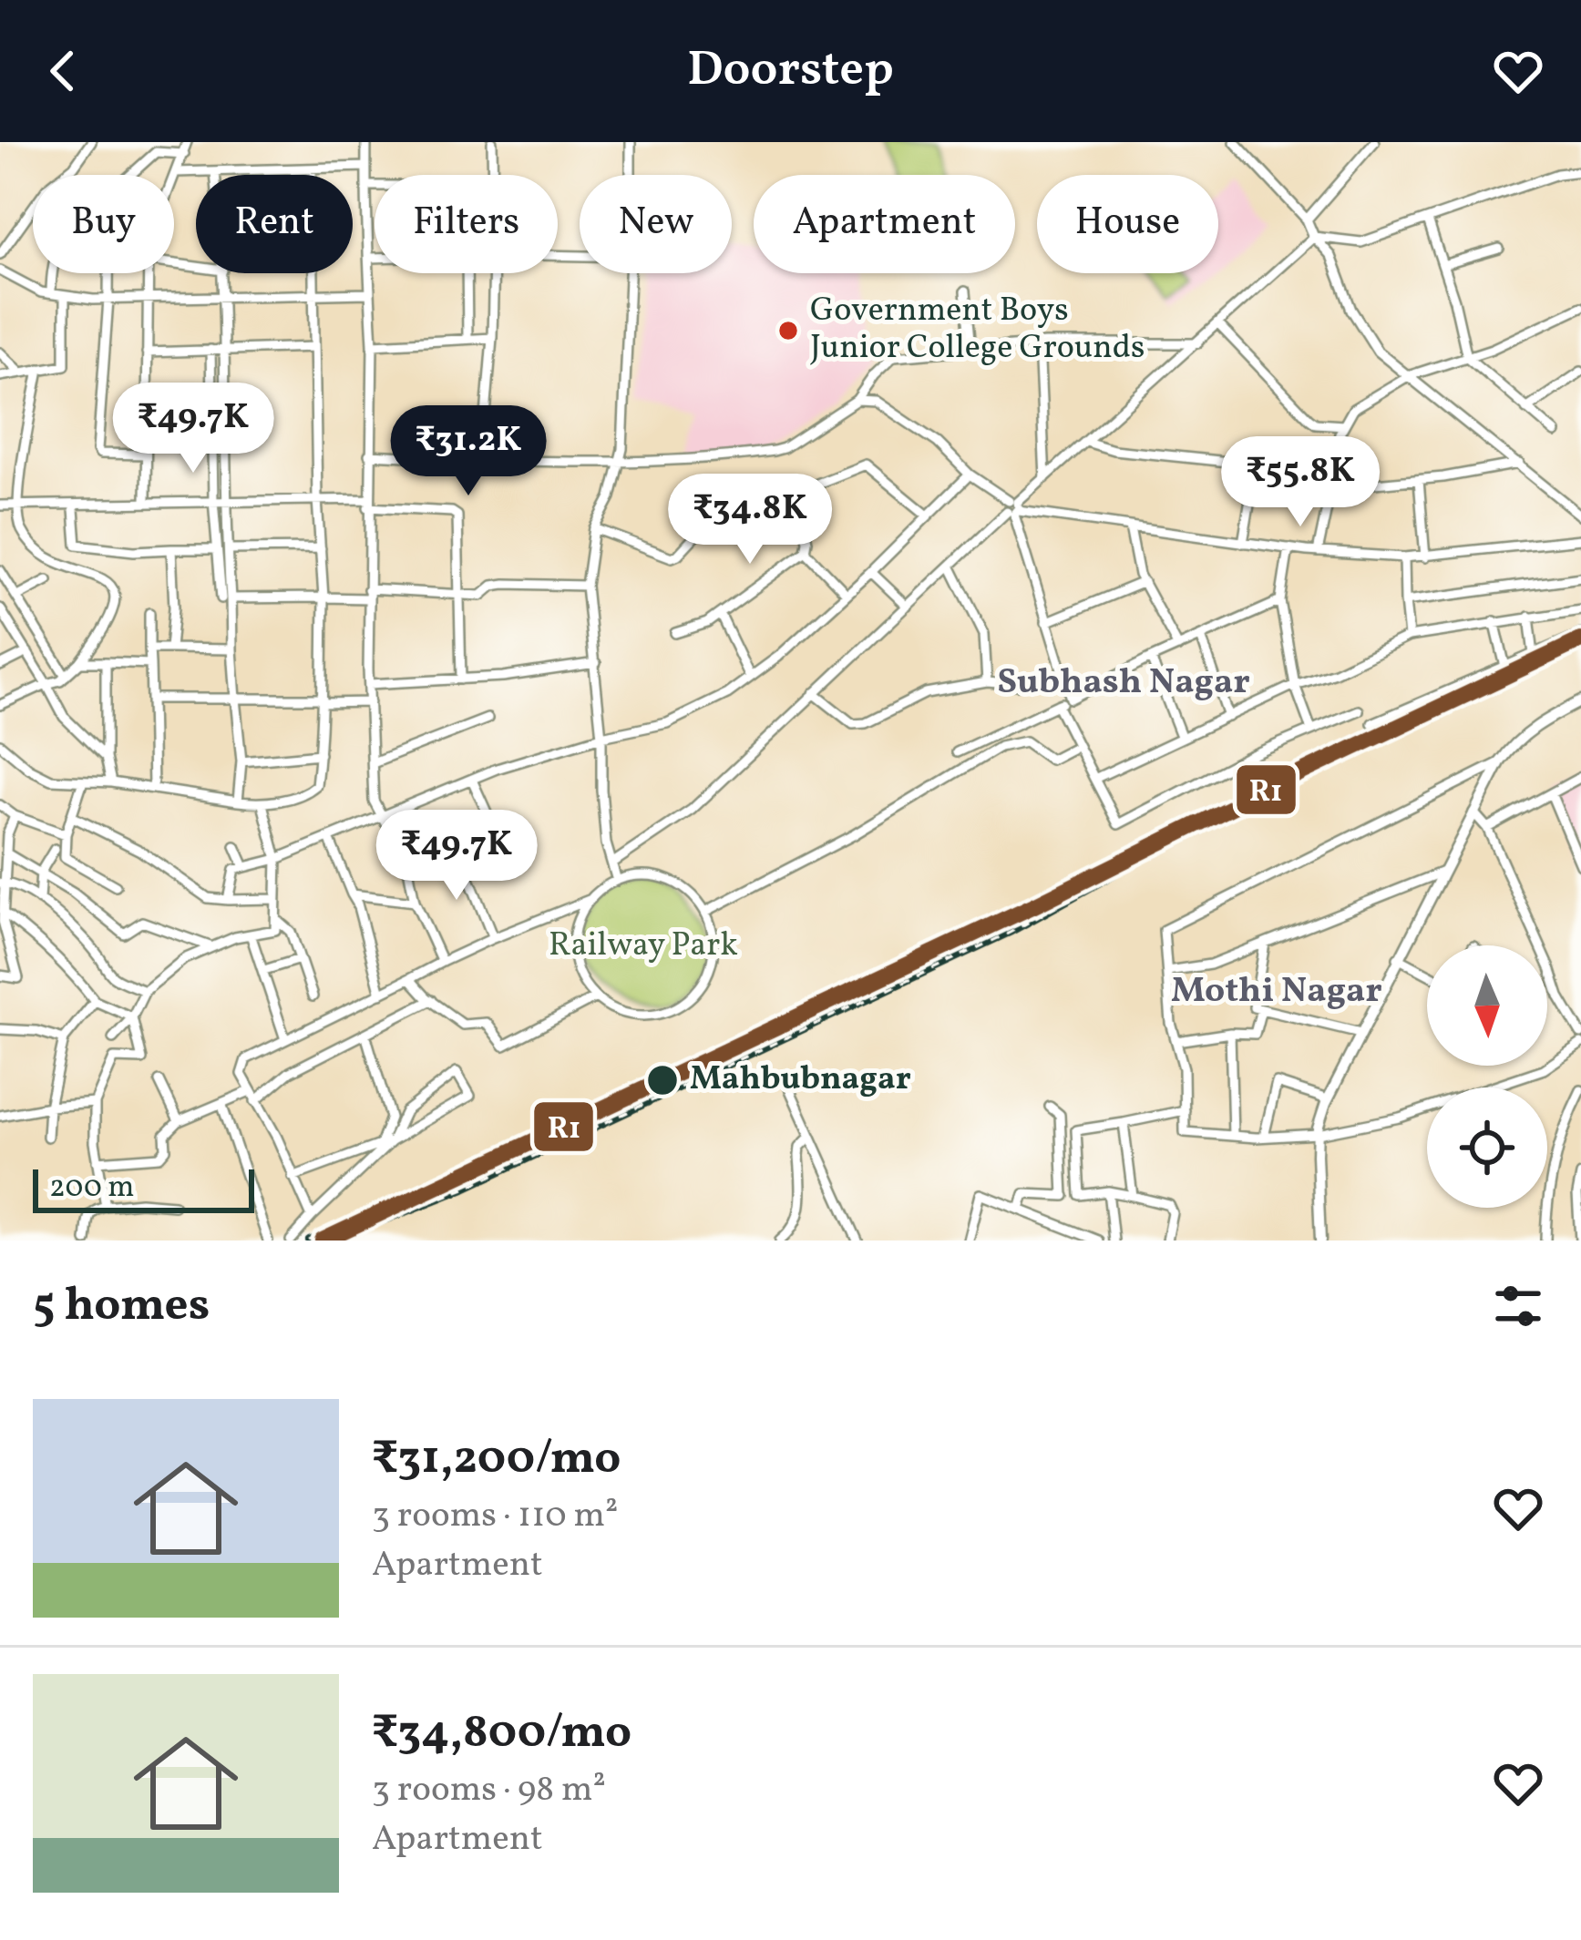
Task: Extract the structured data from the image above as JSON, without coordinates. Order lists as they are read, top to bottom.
{
  "districts": ["Subhash Nagar", "Mothi Nagar"],
  "parks": ["Railway Park"],
  "places": ["Government Boys Junior College Grounds", "Mahbubnagar"],
  "lines": ["transit line R1"],
  "scale_bar": "200 m",
  "north": "bottom",
  "page": {
    "header": "Doorstep",
    "chip": [
      "Buy",
      "Rent",
      "Filters",
      "New",
      "Apartment",
      "House"
    ],
    "price": [
      "₹49.7K",
      "₹31.2K",
      "₹55.8K",
      "₹34.8K",
      "₹49.7K"
    ],
    "scale": "200 m",
    "heading": "5 homes",
    "list": [
      {
        "name": "₹31,200/mo",
        "note": "3 rooms · 110 m² · Apartment"
      },
      {
        "name": "₹34,800/mo",
        "note": "3 rooms · 98 m² · Apartment"
      }
    ]
  }
}
